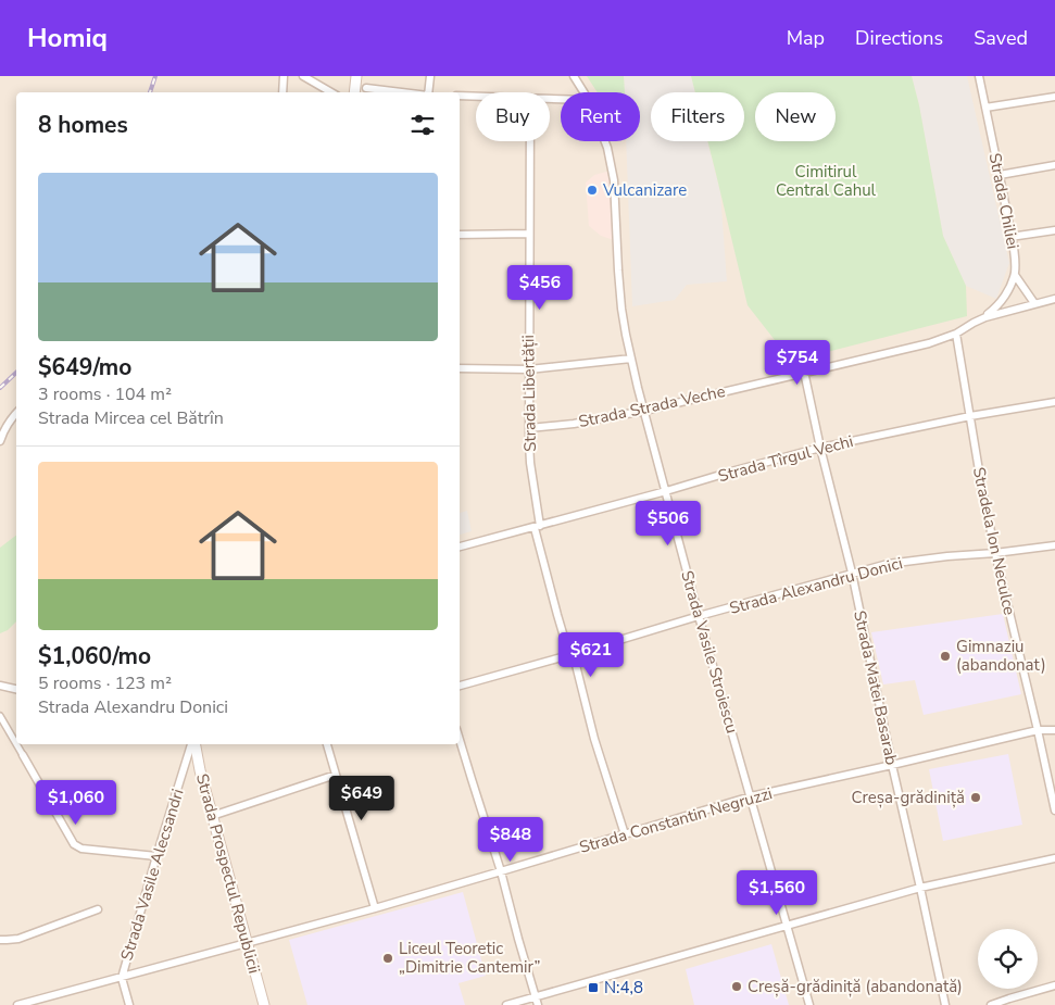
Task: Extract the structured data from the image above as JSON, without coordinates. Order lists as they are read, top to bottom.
{
  "streets": {
    "main road": ["Strada Prospectul Republicii"],
    "street": [
      "Strada Chiliei",
      "Strada Libertății",
      "Strada Strada Veche",
      "Strada Tîrgul Vechi",
      "Stradela Ion Neculce",
      "Strada Alexandru Donici",
      "Strada Vasile Stroiescu",
      "Strada Matei Basarab",
      "Strada Constantin Negruzzi",
      "Strada Vasile Alecsandri"
    ]
  },
  "crossings": [
    ["Strada Libertății", "Strada Strada Veche"],
    ["Strada Libertății", "Strada Tîrgul Vechi"],
    ["Strada Libertății", "Strada Alexandru Donici"],
    ["Strada Libertății", "Strada Constantin Negruzzi"],
    ["Strada Strada Veche", "Stradela Ion Neculce"],
    ["Strada Strada Veche", "Strada Vasile Stroiescu"],
    ["Strada Strada Veche", "Strada Matei Basarab"],
    ["Strada Tîrgul Vechi", "Stradela Ion Neculce"],
    ["Strada Tîrgul Vechi", "Strada Vasile Stroiescu"],
    ["Strada Tîrgul Vechi", "Strada Matei Basarab"],
    ["Stradela Ion Neculce", "Strada Alexandru Donici"],
    ["Stradela Ion Neculce", "Strada Constantin Negruzzi"],
    ["Strada Alexandru Donici", "Strada Vasile Stroiescu"],
    ["Strada Alexandru Donici", "Strada Matei Basarab"],
    ["Strada Vasile Stroiescu", "Strada Constantin Negruzzi"],
    ["Strada Matei Basarab", "Strada Constantin Negruzzi"],
    ["Strada Constantin Negruzzi", "Strada Prospectul Republicii"],
    ["Strada Constantin Negruzzi", "Strada Vasile Alecsandri"]
  ],
  "parks": ["Cimitirul Central Cahul"],
  "places": {
    "other": [
      "Vulcanizare",
      "Gimnaziu (abandonat)",
      "Creșa-grădiniță",
      "Liceul Teoretic „Dimitrie Cantemir”",
      "Creșă-grădiniță (abandonată)"
    ],
    "transit": ["N:4,8"]
  },
  "page": {
    "header": "Homiq",
    "nav": ["Map", "Directions", "Saved"],
    "chip": [
      "Buy",
      "Rent",
      "Filters",
      "New"
    ],
    "heading": "8 homes",
    "list": [
      {
        "name": "$649/mo",
        "note": "3 rooms · 104 m² · Strada Mircea cel Bătrîn"
      },
      {
        "name": "$1,060/mo",
        "note": "5 rooms · 123 m² · Strada Alexandru Donici"
      }
    ],
    "price": [
      "$456",
      "$754",
      "$506",
      "$621",
      "$649",
      "$1,060",
      "$848",
      "$1,560"
    ]
  }
}
